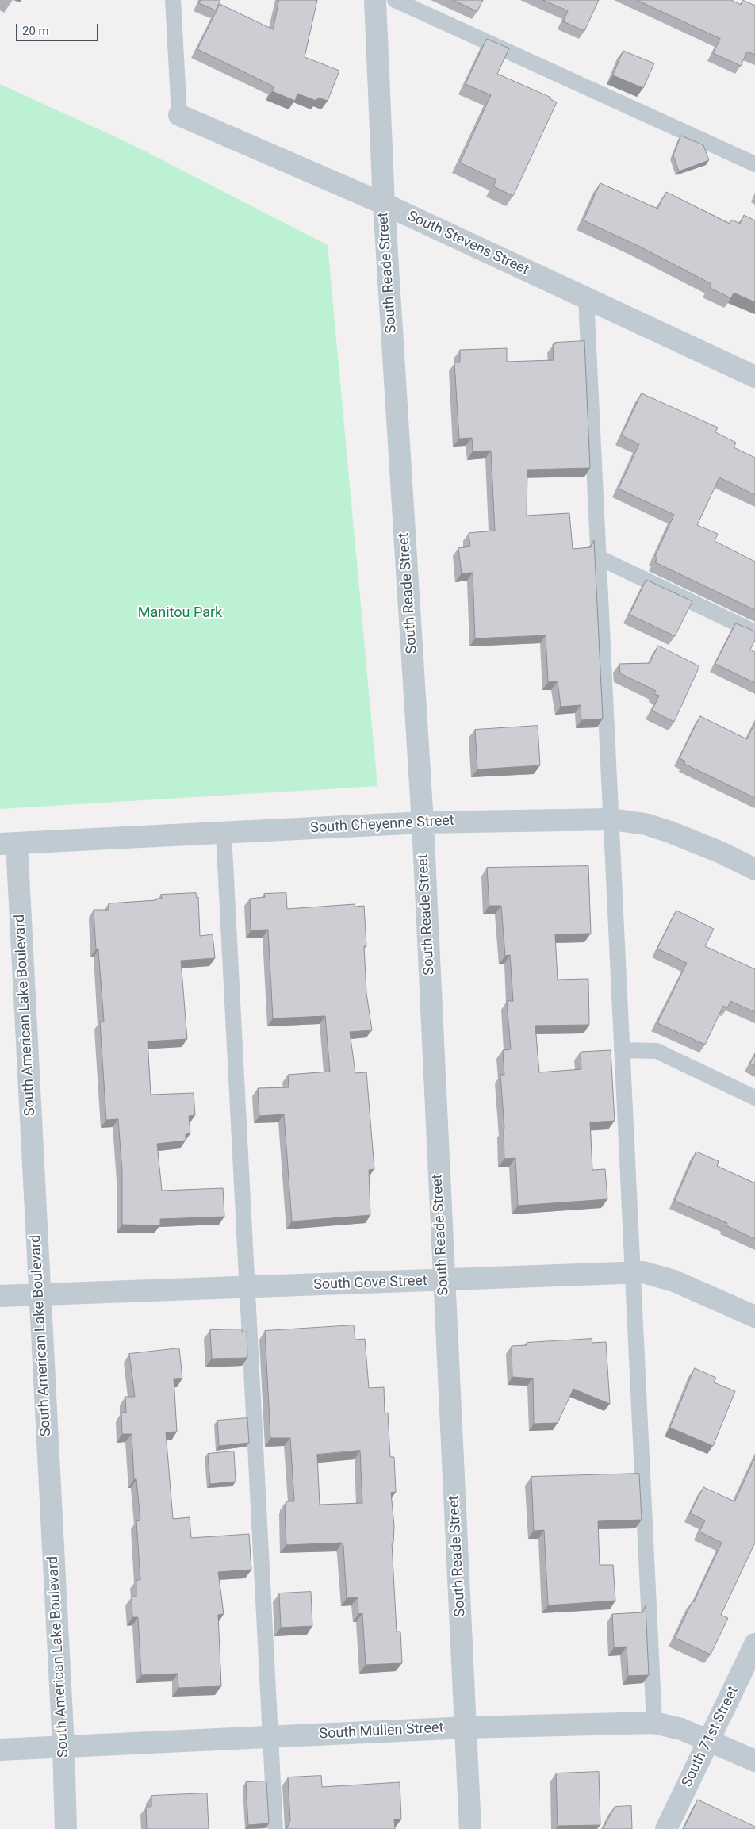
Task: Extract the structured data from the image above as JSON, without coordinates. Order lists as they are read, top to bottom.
{
  "streets": {
    "street": [
      "South Stevens Street",
      "South Reade Street",
      "South Cheyenne Street",
      "South American Lake Boulevard",
      "South Gove Street",
      "South Mullen Street",
      "South 71st Street"
    ]
  },
  "crossings": [
    ["South Stevens Street", "South Reade Street"],
    ["South Reade Street", "South Cheyenne Street"],
    ["South Reade Street", "South Gove Street"],
    ["South Reade Street", "South Mullen Street"],
    ["South Cheyenne Street", "South American Lake Boulevard"],
    ["South American Lake Boulevard", "South Gove Street"],
    ["South American Lake Boulevard", "South Mullen Street"],
    ["South Mullen Street", "South 71st Street"]
  ],
  "parks": ["Manitou Park"],
  "scale_bar": "20 m"
}
